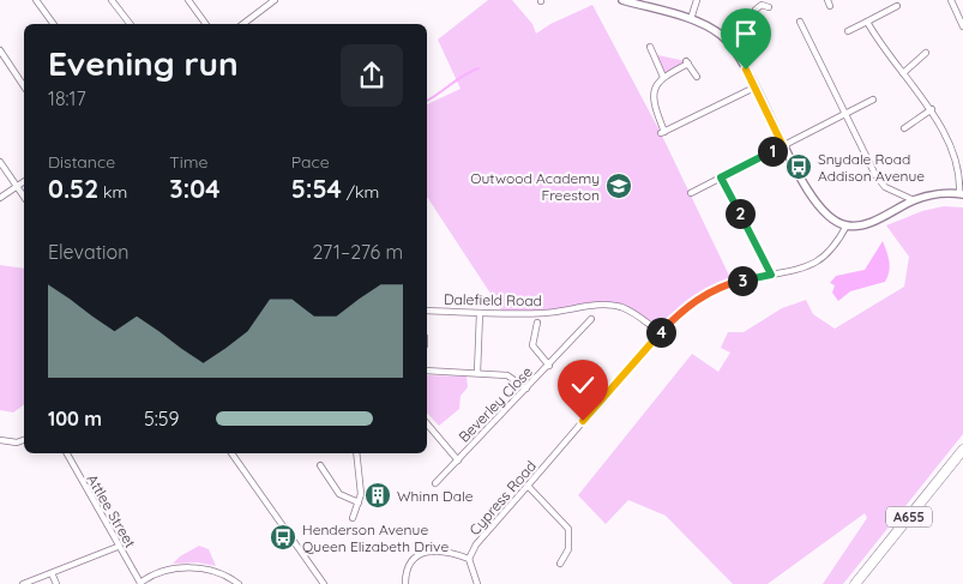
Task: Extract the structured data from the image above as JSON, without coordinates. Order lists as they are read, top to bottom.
{
  "streets": {
    "main road": ["A655"],
    "street": [
      "Dalefield Road",
      "Beverley Close",
      "Cypress Road",
      "Attlee Street"
    ]
  },
  "crossings": [
    ["Dalefield Road", "Cypress Road"]
  ],
  "places": {
    "bus stop": ["Snydale Road Addison Avenue", "Henderson Avenue Queen Elizabeth Drive"],
    "school or university": ["Outwood Academy Freeston"],
    "building": ["Whinn Dale"]
  },
  "page": {
    "heading": ["Evening run", "18:17"],
    "stats": [
      ["Distance", "0.52 km"],
      ["Time", "3:04"],
      ["Pace", "5:54 /km"]
    ],
    "pins": [
      "1",
      "2",
      "3",
      "4"
    ],
    "chart": ["Elevation", "271–276 m"],
    "list": [
      {
        "name": "100 m",
        "note": "5:59"
      }
    ]
  }
}
